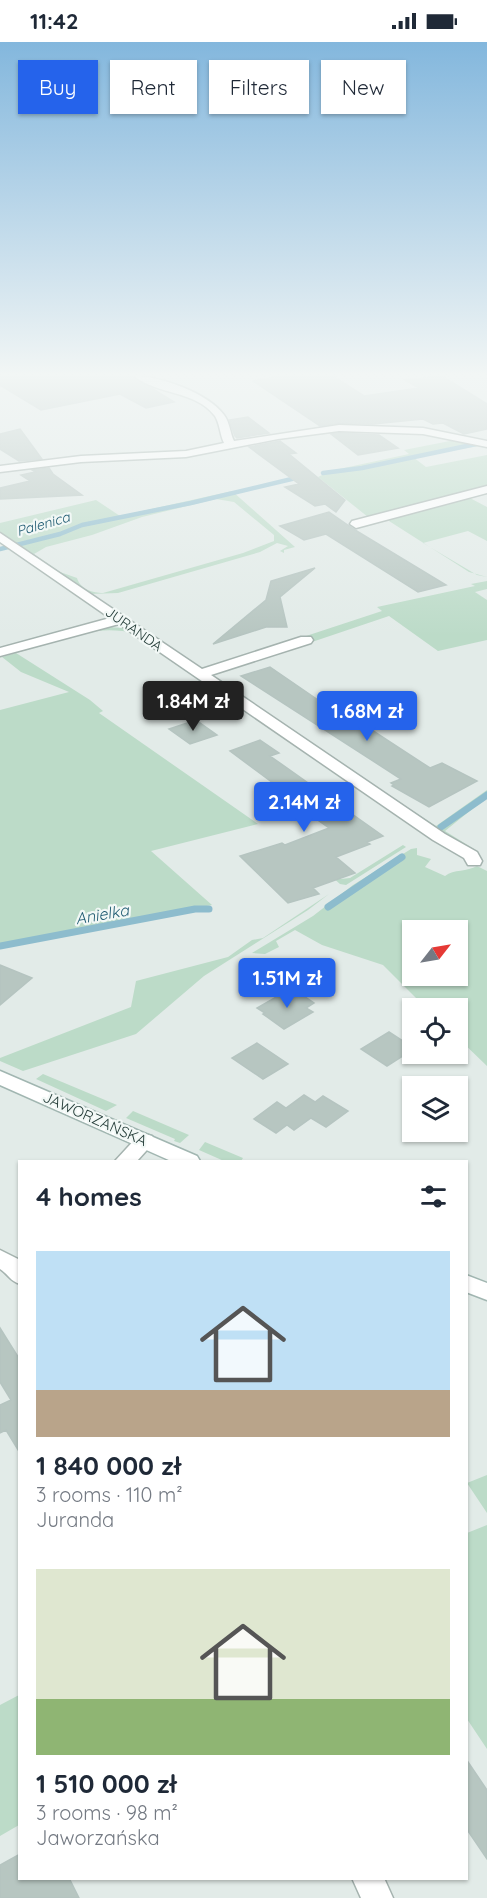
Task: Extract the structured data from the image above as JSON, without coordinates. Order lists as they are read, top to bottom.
{
  "streets": {
    "street": ["JURANDA", "JAWORZAŃSKA"]
  },
  "water": ["Palenica", "Anielka"],
  "north": "top right",
  "page": {
    "status": "11:42",
    "chip": [
      "Buy",
      "Rent",
      "Filters",
      "New"
    ],
    "price": [
      "1.84M zł",
      "1.68M zł",
      "2.14M zł",
      "1.51M zł"
    ],
    "heading": "4 homes",
    "list": [
      {
        "name": "1 840 000 zł",
        "note": "3 rooms · 110 m² · Juranda"
      },
      {
        "name": "1 510 000 zł",
        "note": "3 rooms · 98 m² · Jaworzańska"
      }
    ]
  }
}
